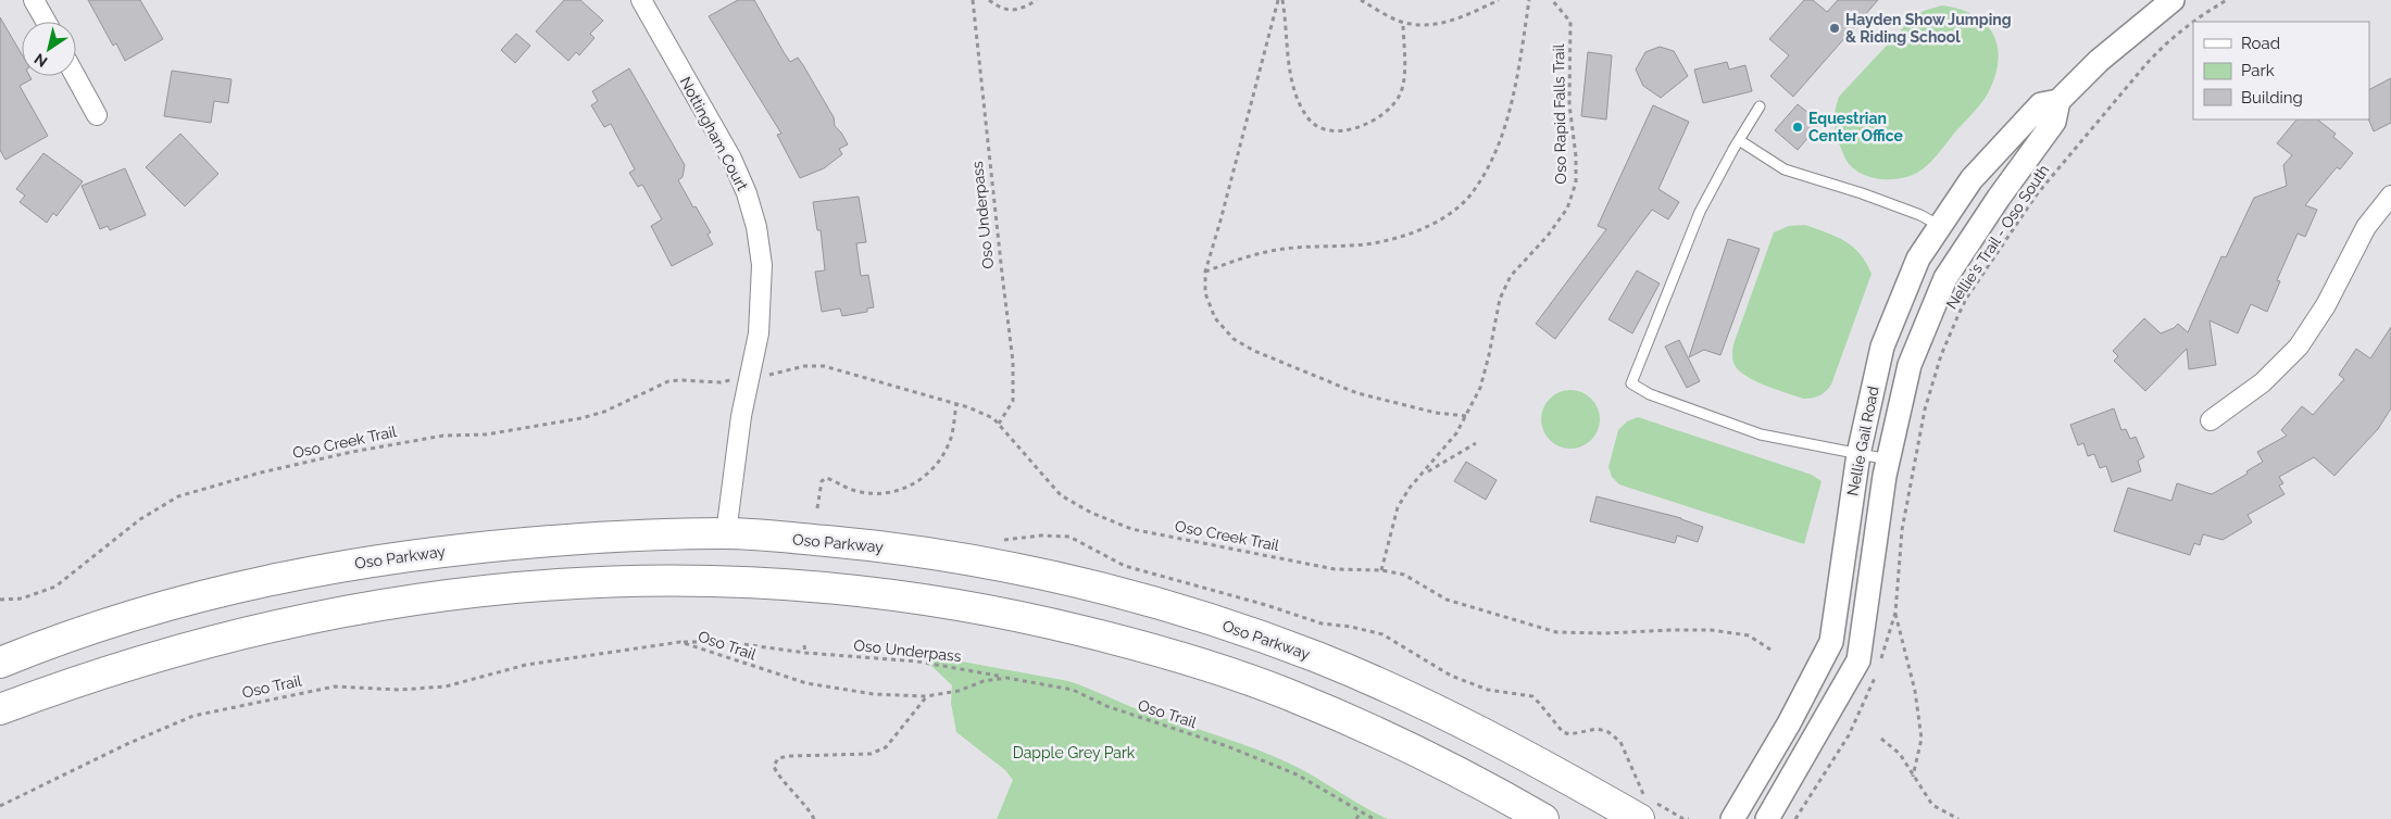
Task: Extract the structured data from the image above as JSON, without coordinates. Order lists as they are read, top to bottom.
{
  "streets": {
    "main road": ["Oso Parkway"],
    "street": ["Nottingham Court", "Nellie Gail Road"],
    "path": [
      "Oso Rapid Falls Trail",
      "Oso Underpass",
      "Nellie's Trail - Oso South",
      "Oso Creek Trail",
      "Oso Trail"
    ]
  },
  "crossings": [
    ["Oso Rapid Falls Trail", "Oso Creek Trail"],
    ["Nottingham Court", "Oso Parkway"],
    ["Oso Underpass", "Oso Creek Trail"],
    ["Oso Underpass", "Oso Trail"]
  ],
  "parks": ["Dapple Grey Park"],
  "places": ["Hayden Show Jumping & Riding School", "Equestrian Center Office"],
  "legend": ["Road", "Park", "Building"],
  "north": "bottom left"
}
